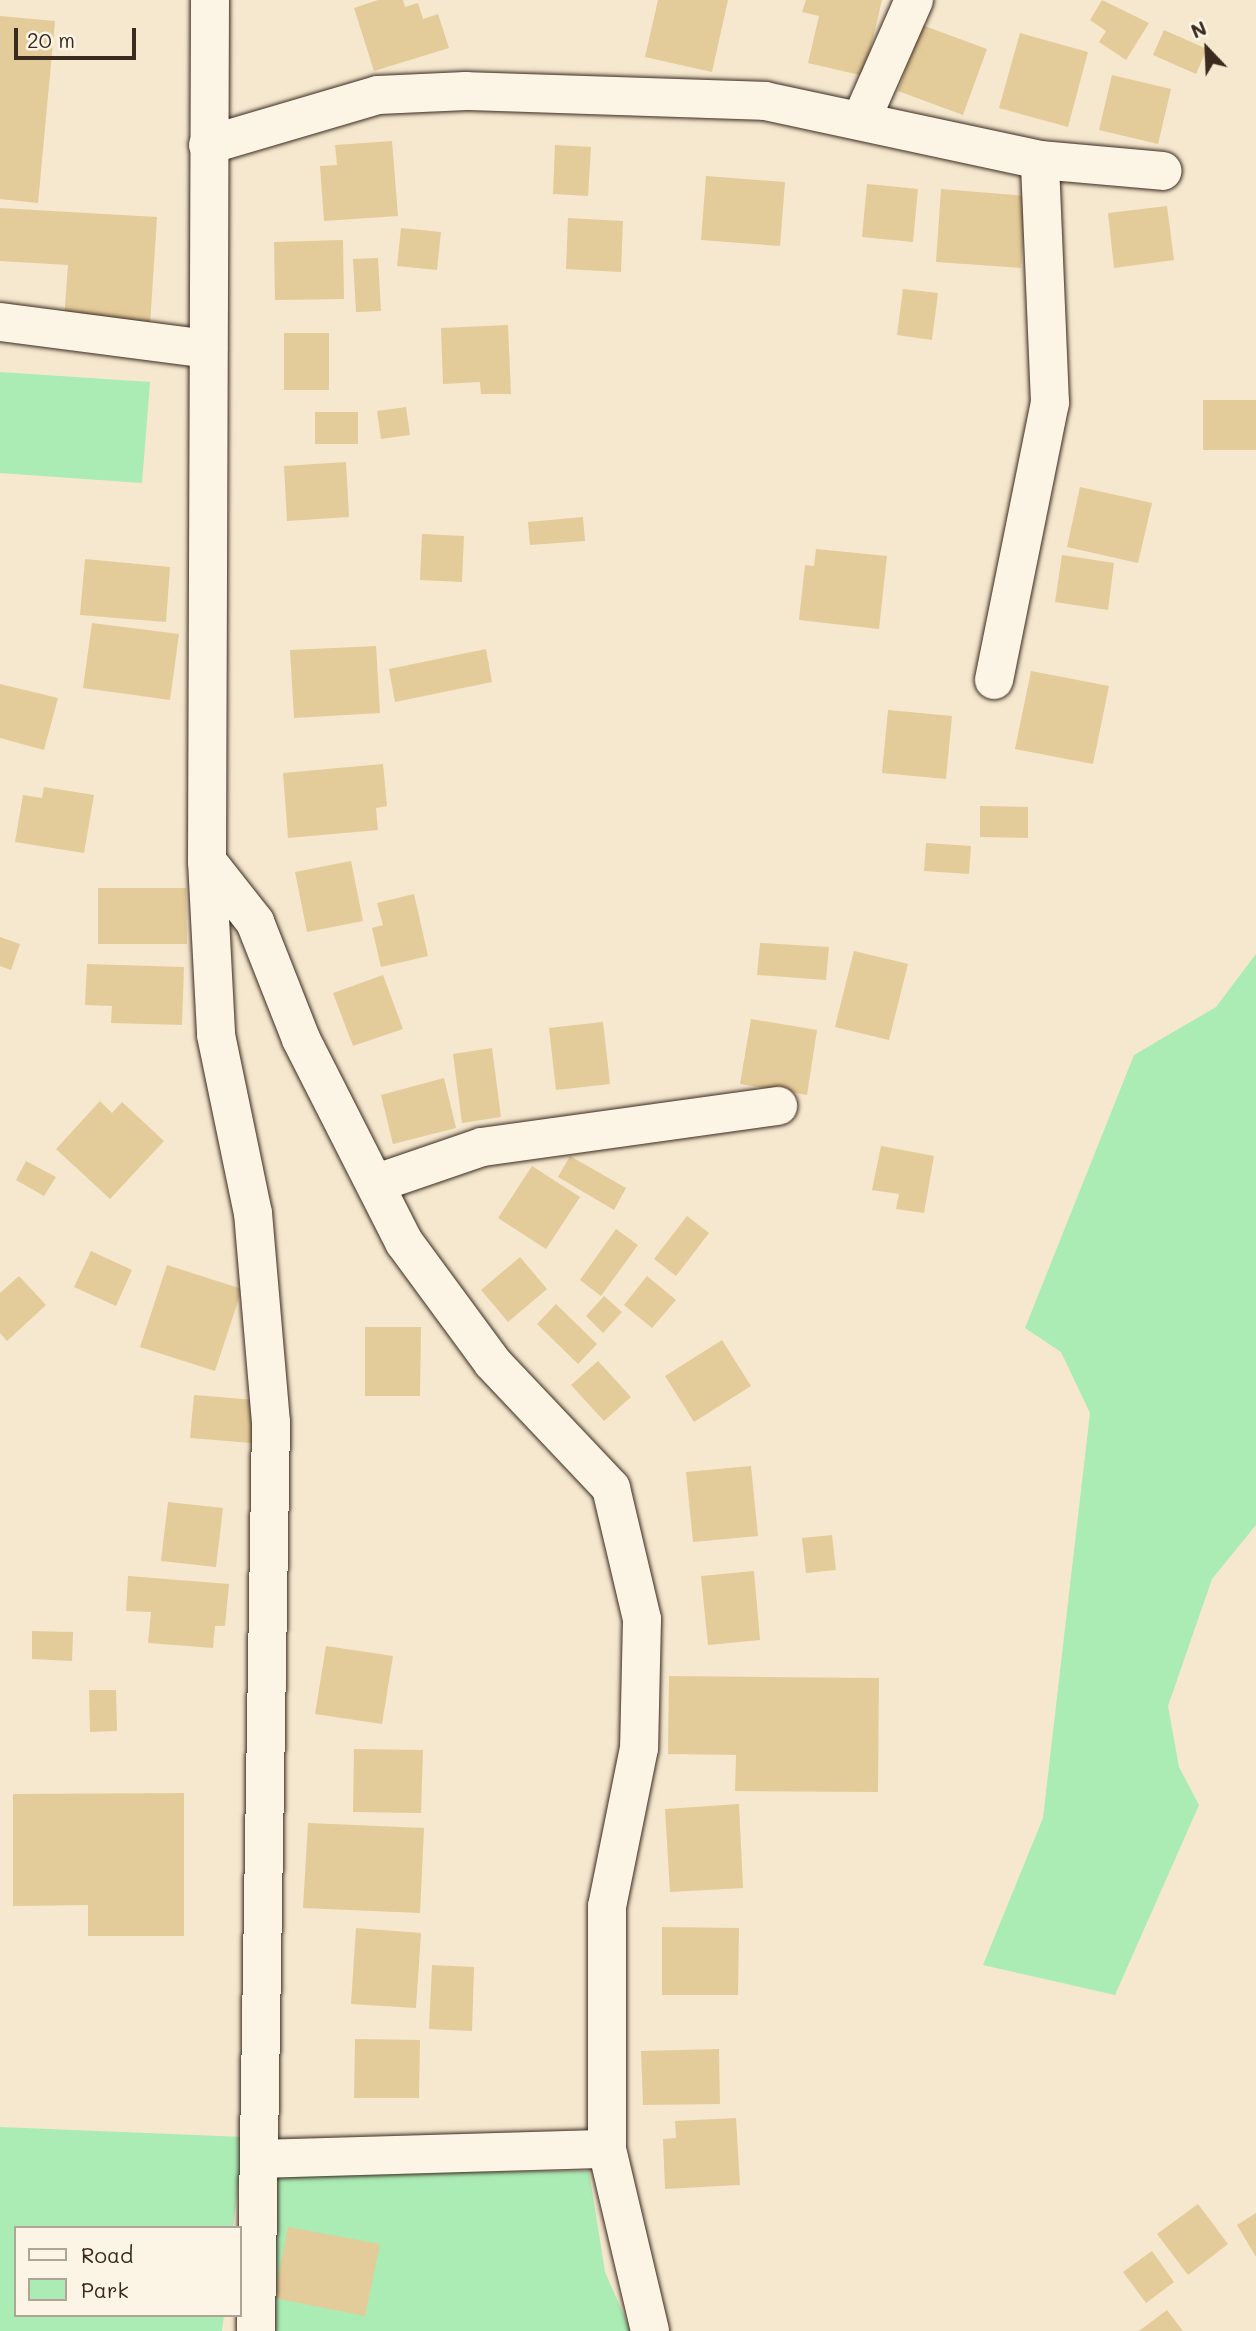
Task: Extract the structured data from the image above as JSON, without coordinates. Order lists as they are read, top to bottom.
{
  "legend": ["Road", "Park"],
  "scale_bar": "20 m",
  "north": "top left"
}
